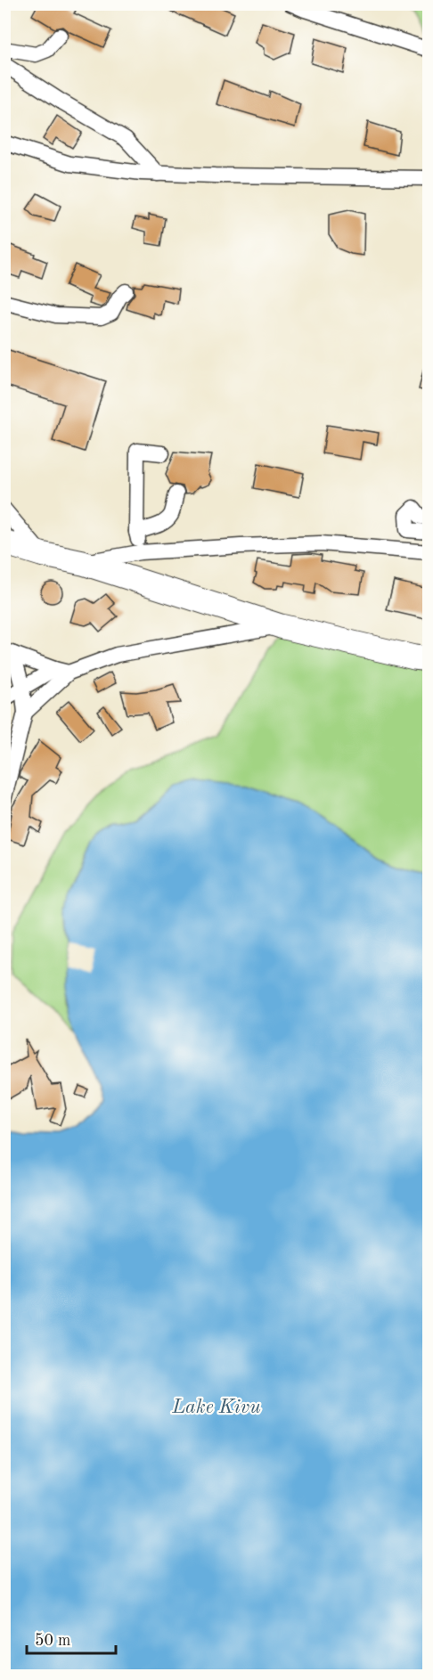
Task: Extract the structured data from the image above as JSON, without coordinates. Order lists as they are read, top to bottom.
{
  "water": ["Lake Kivu"],
  "scale_bar": "50 m"
}
